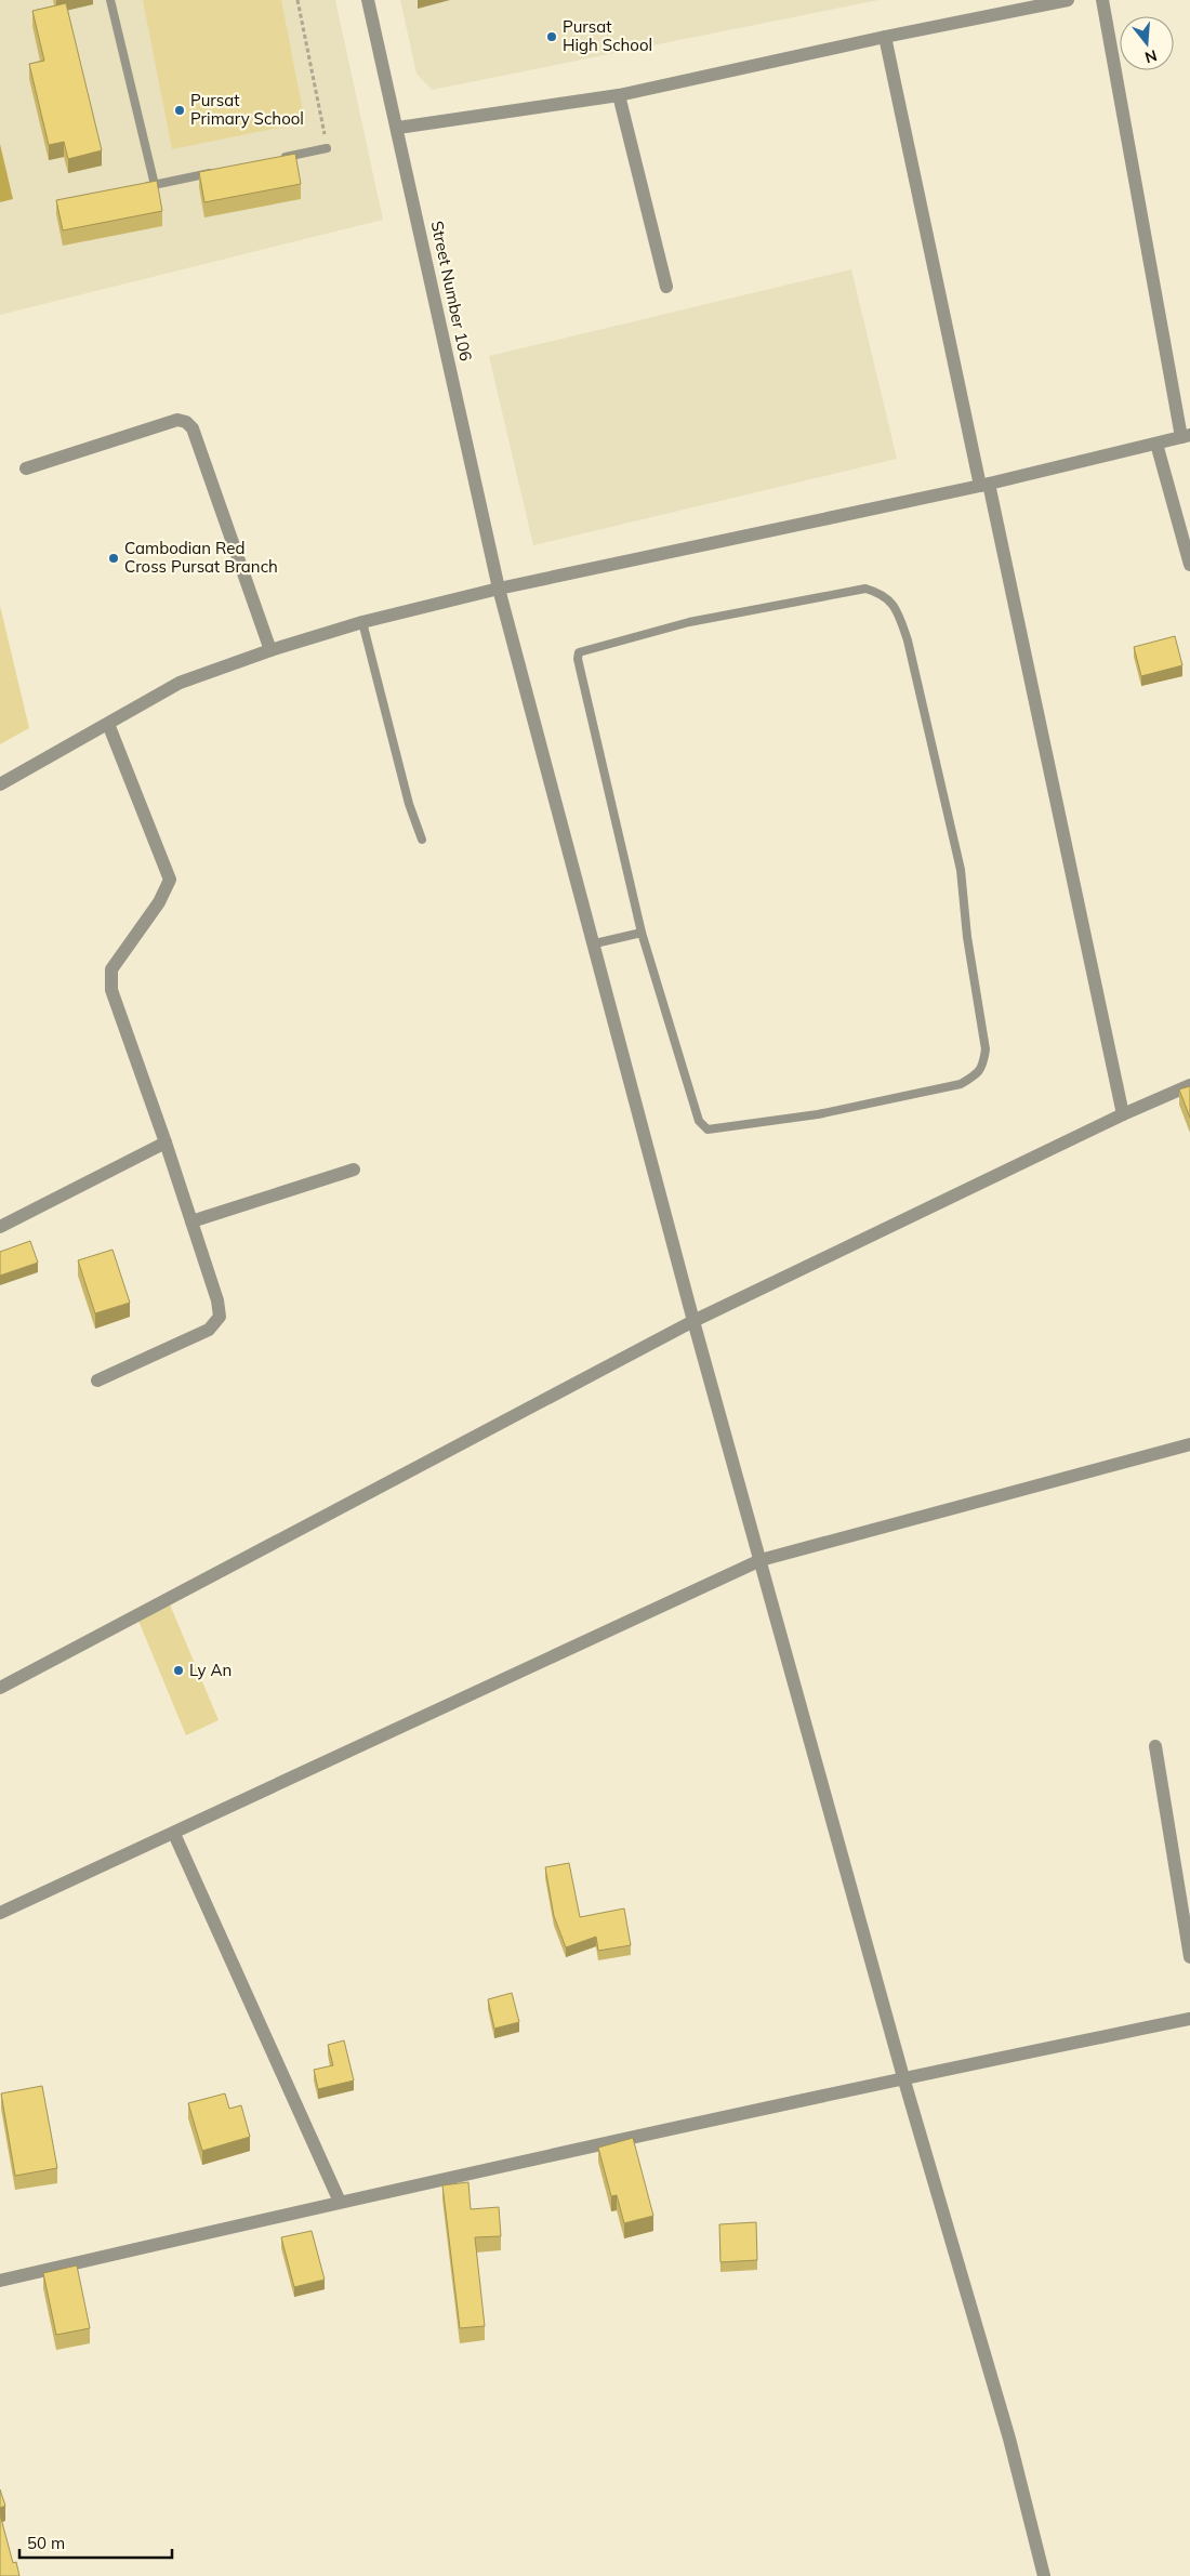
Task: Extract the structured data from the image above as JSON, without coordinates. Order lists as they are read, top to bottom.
{
  "streets": {
    "street": ["Street Number 106"]
  },
  "places": [
    "Pursat High School",
    "Pursat Primary School",
    "Cambodian Red Cross Pursat Branch",
    "Ly An"
  ],
  "scale_bar": "50 m",
  "north": "bottom"
}
